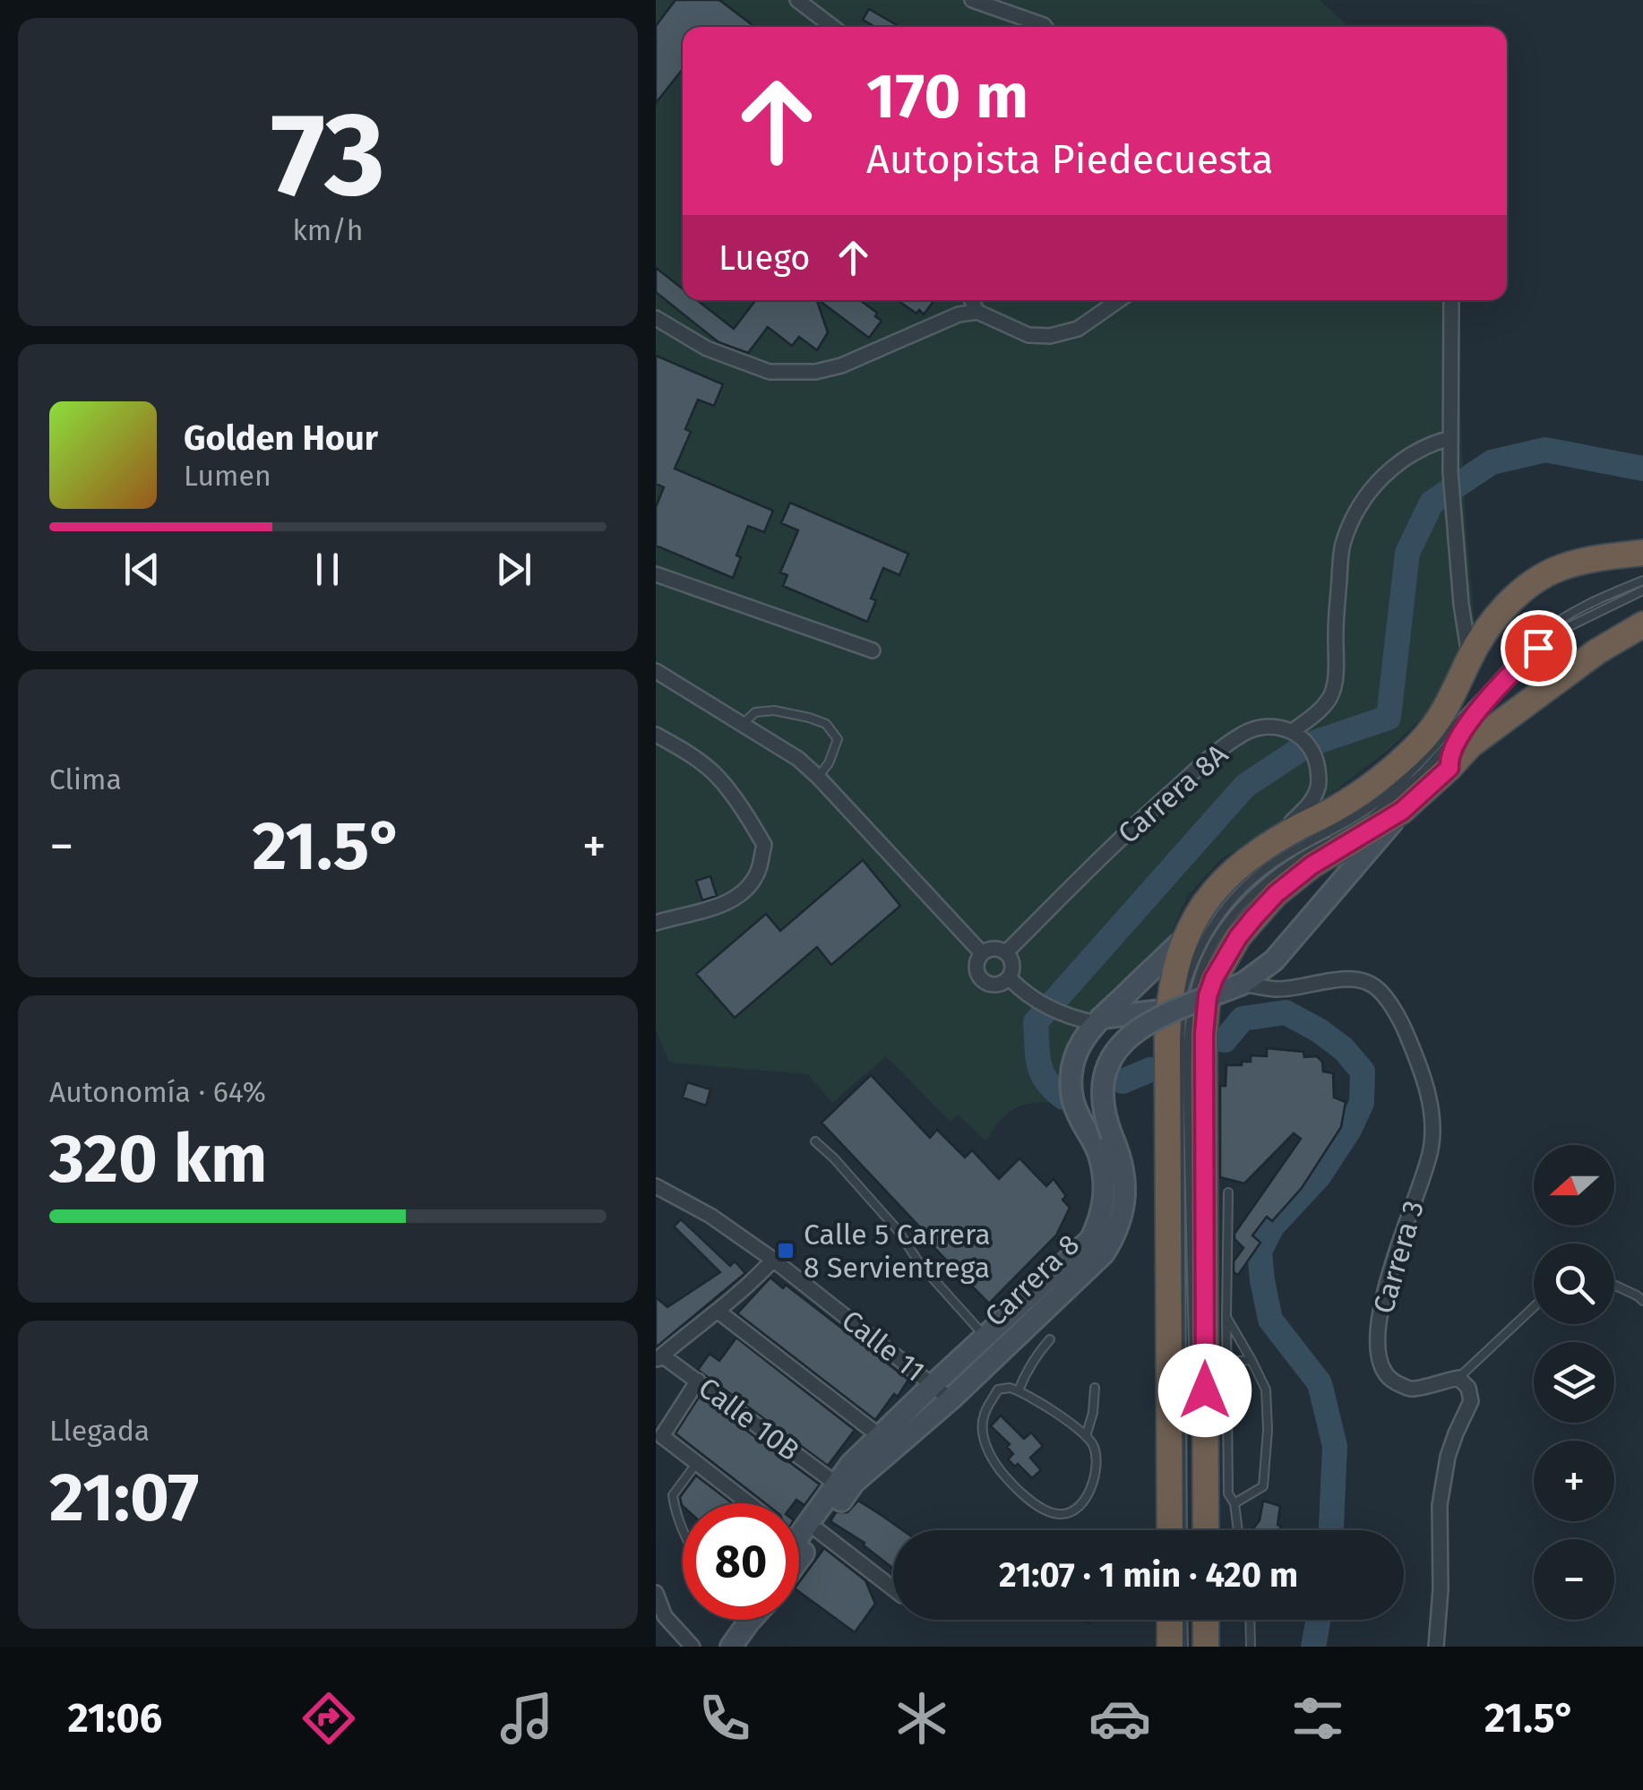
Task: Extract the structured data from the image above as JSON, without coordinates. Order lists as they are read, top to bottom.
{
  "streets": {
    "main road": ["Carrera 8"],
    "street": [
      "Carrera 8A",
      "Carrera 3",
      "Calle 11",
      "Calle 10B"
    ]
  },
  "crossings": [
    ["Carrera 3", "Carrera 8"],
    ["Carrera 8", "Calle 11"],
    ["Carrera 8", "Calle 10B"]
  ],
  "places": {
    "transit": ["Calle 5 Carrera 8 Servientrega"]
  },
  "north": "left",
  "page": {
    "tile": [
      ["73", "km/h"],
      "Clima",
      ["Autonomía · 64%", "320 km"],
      ["Llegada", "21:07"]
    ],
    "turn": ["170 m", "Autopista Piedecuesta"],
    "then": "Luego",
    "song": ["Golden Hour", "Lumen"],
    "heat": ["−", "21.5°", "+"],
    "map_buttons": ["+", "−"],
    "limit": "80",
    "trip": "21:07 · 1 min · 420 m",
    "tabs": ["21:06", "21.5°"]
  }
}
